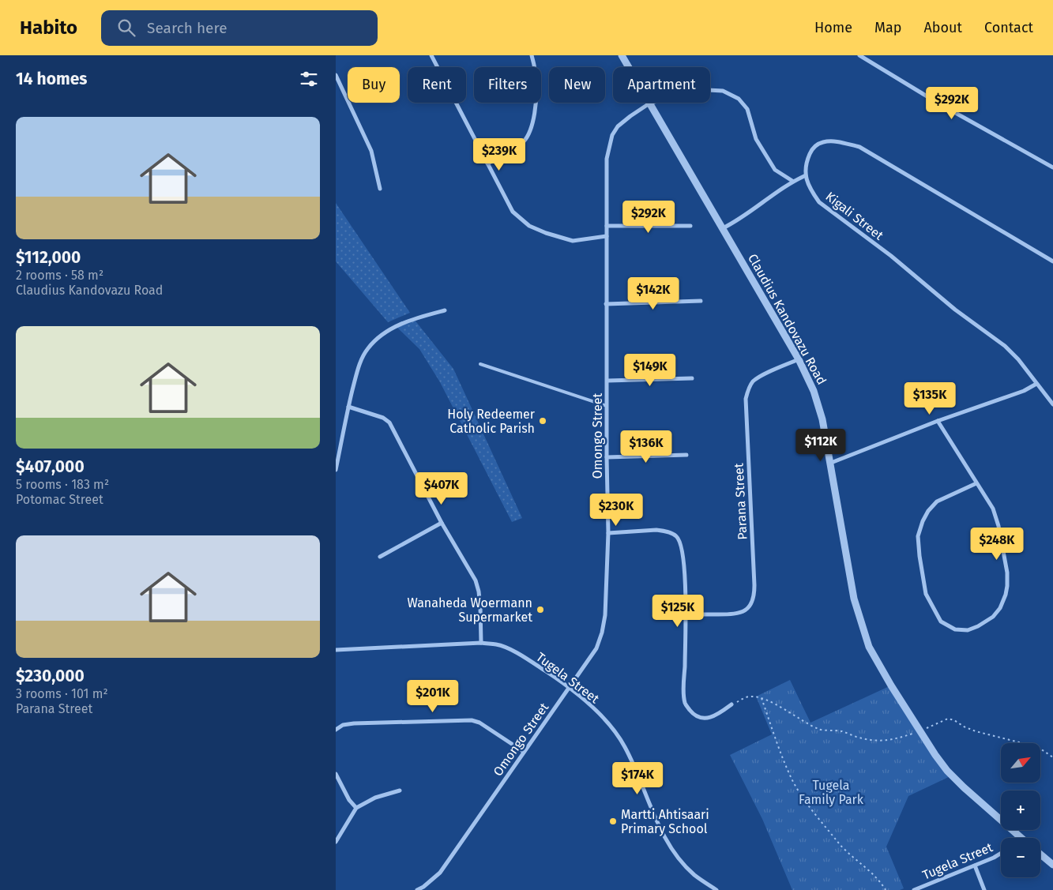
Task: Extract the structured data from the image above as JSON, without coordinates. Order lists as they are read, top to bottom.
{
  "streets": {
    "street": [
      "Kigali Street",
      "Claudius Kandovazu Road",
      "Omongo Street",
      "Parana Street",
      "Tugela Street"
    ]
  },
  "crossings": [
    ["Claudius Kandovazu Road", "Omongo Street"],
    ["Claudius Kandovazu Road", "Parana Street"],
    ["Omongo Street", "Tugela Street"]
  ],
  "parks": ["Tugela Family Park"],
  "places": ["Holy Redeemer Catholic Parish", "Wanaheda Woermann Supermarket", "Martti Ahtisaari Primary School"],
  "north": "top right",
  "page": {
    "header": "Habito",
    "search": "Search here",
    "nav": [
      "Home",
      "Map",
      "About",
      "Contact"
    ],
    "heading": "14 homes",
    "chip": [
      "Buy",
      "Rent",
      "Filters",
      "New",
      "Apartment"
    ],
    "price": [
      "$292K",
      "$239K",
      "$292K",
      "$142K",
      "$149K",
      "$135K",
      "$112K",
      "$136K",
      "$407K",
      "$230K",
      "$248K",
      "$125K",
      "$201K",
      "$174K"
    ],
    "list": [
      {
        "name": "$112,000",
        "note": "2 rooms · 58 m² · Claudius Kandovazu Road"
      },
      {
        "name": "$407,000",
        "note": "5 rooms · 183 m² · Potomac Street"
      },
      {
        "name": "$230,000",
        "note": "3 rooms · 101 m² · Parana Street"
      }
    ],
    "map_buttons": ["+", "−"]
  }
}
